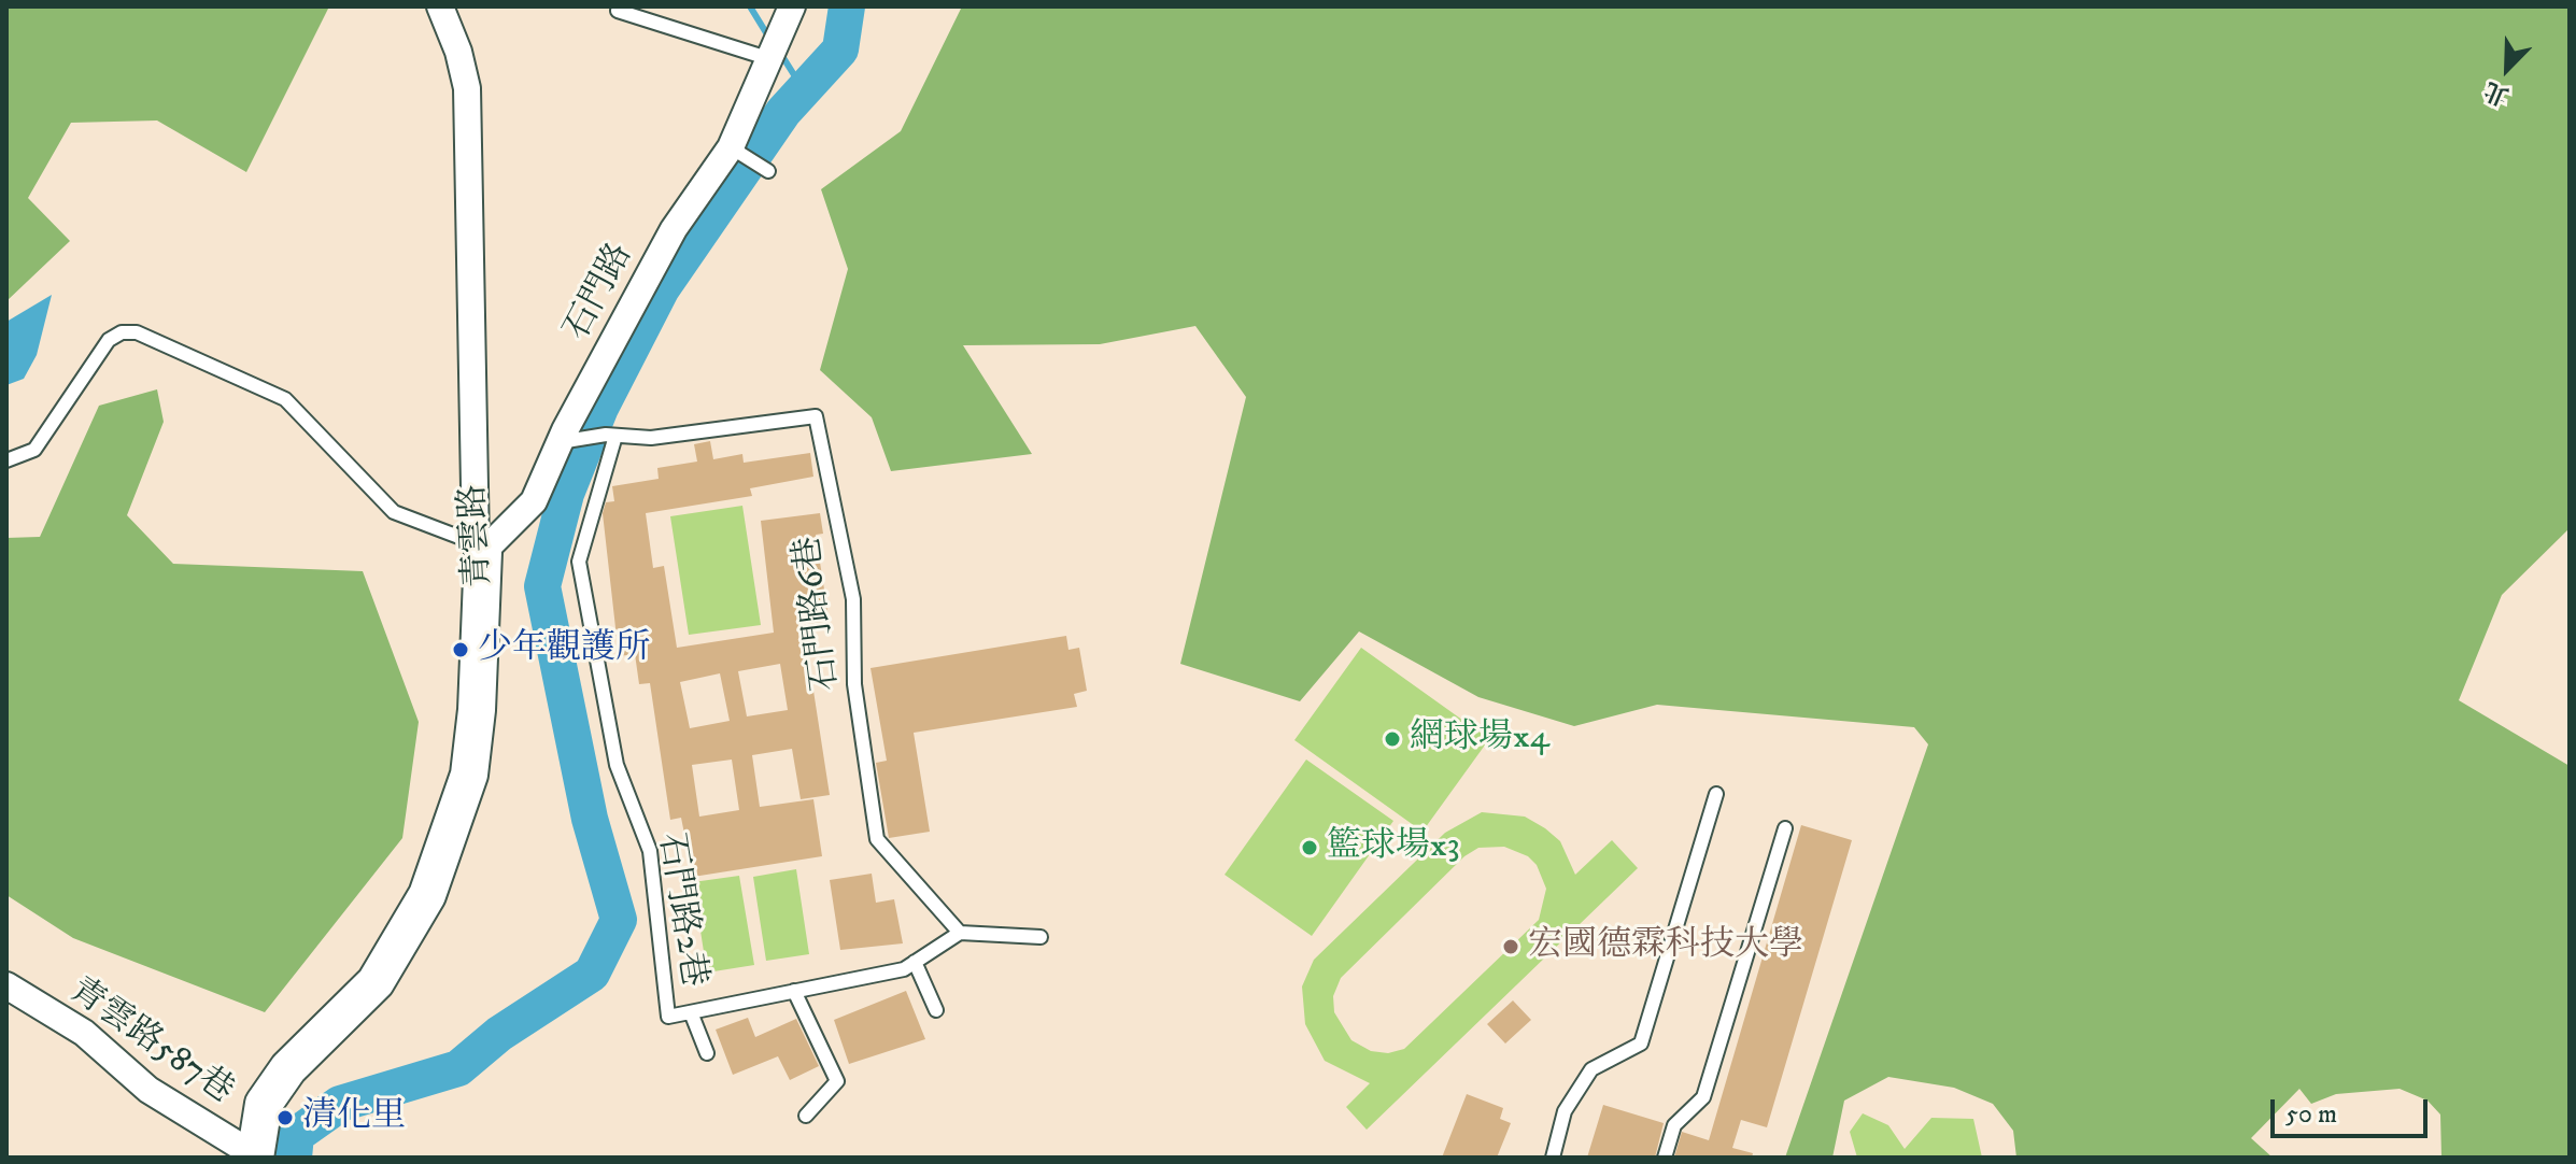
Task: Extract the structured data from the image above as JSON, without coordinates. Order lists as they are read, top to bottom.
{
  "streets": {
    "street": ["石門路", "青雲路", "青雲路587巷"],
    "lane": ["石門路6巷", "石門路2巷"]
  },
  "crossings": [
    ["石門路", "青雲路"],
    ["青雲路", "青雲路587巷"],
    ["石門路6巷", "石門路2巷"]
  ],
  "places": [
    "少年觀護所",
    "網球場x4",
    "籃球場x3",
    "宏國德霖科技大學",
    "清化里"
  ],
  "scale_bar": "50 m",
  "north": "bottom left"
}
